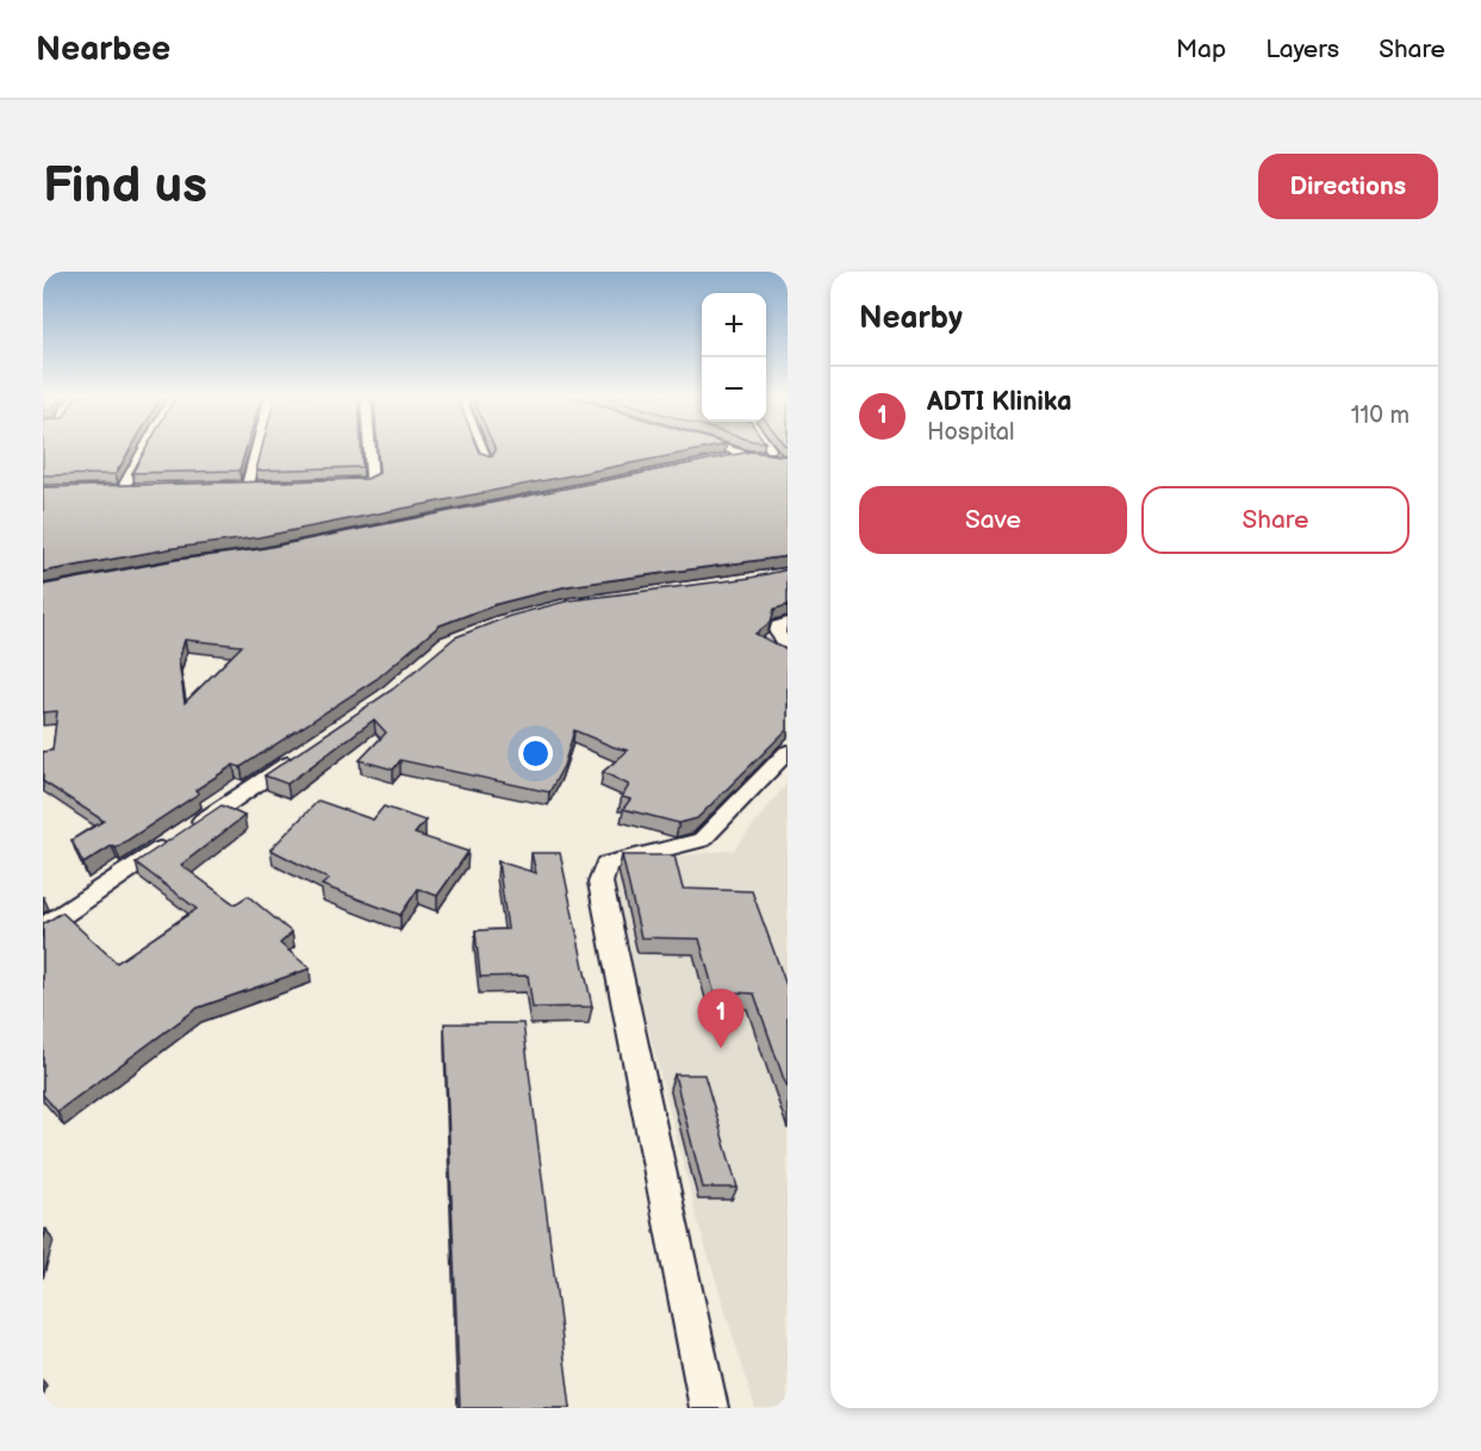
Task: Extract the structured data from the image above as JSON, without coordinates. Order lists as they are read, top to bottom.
{
  "page": {
    "header": "Nearbee",
    "nav": ["Map", "Layers", "Share"],
    "buttons": [
      "Directions",
      ["Save", "Share"]
    ],
    "title": "Find us",
    "heading": "Nearby",
    "map_buttons": ["+", "−"],
    "list": [
      {
        "mark": "1",
        "name": "ADTI Klinika",
        "note": "Hospital",
        "value": "110 m"
      }
    ],
    "pins": "1"
  }
}
